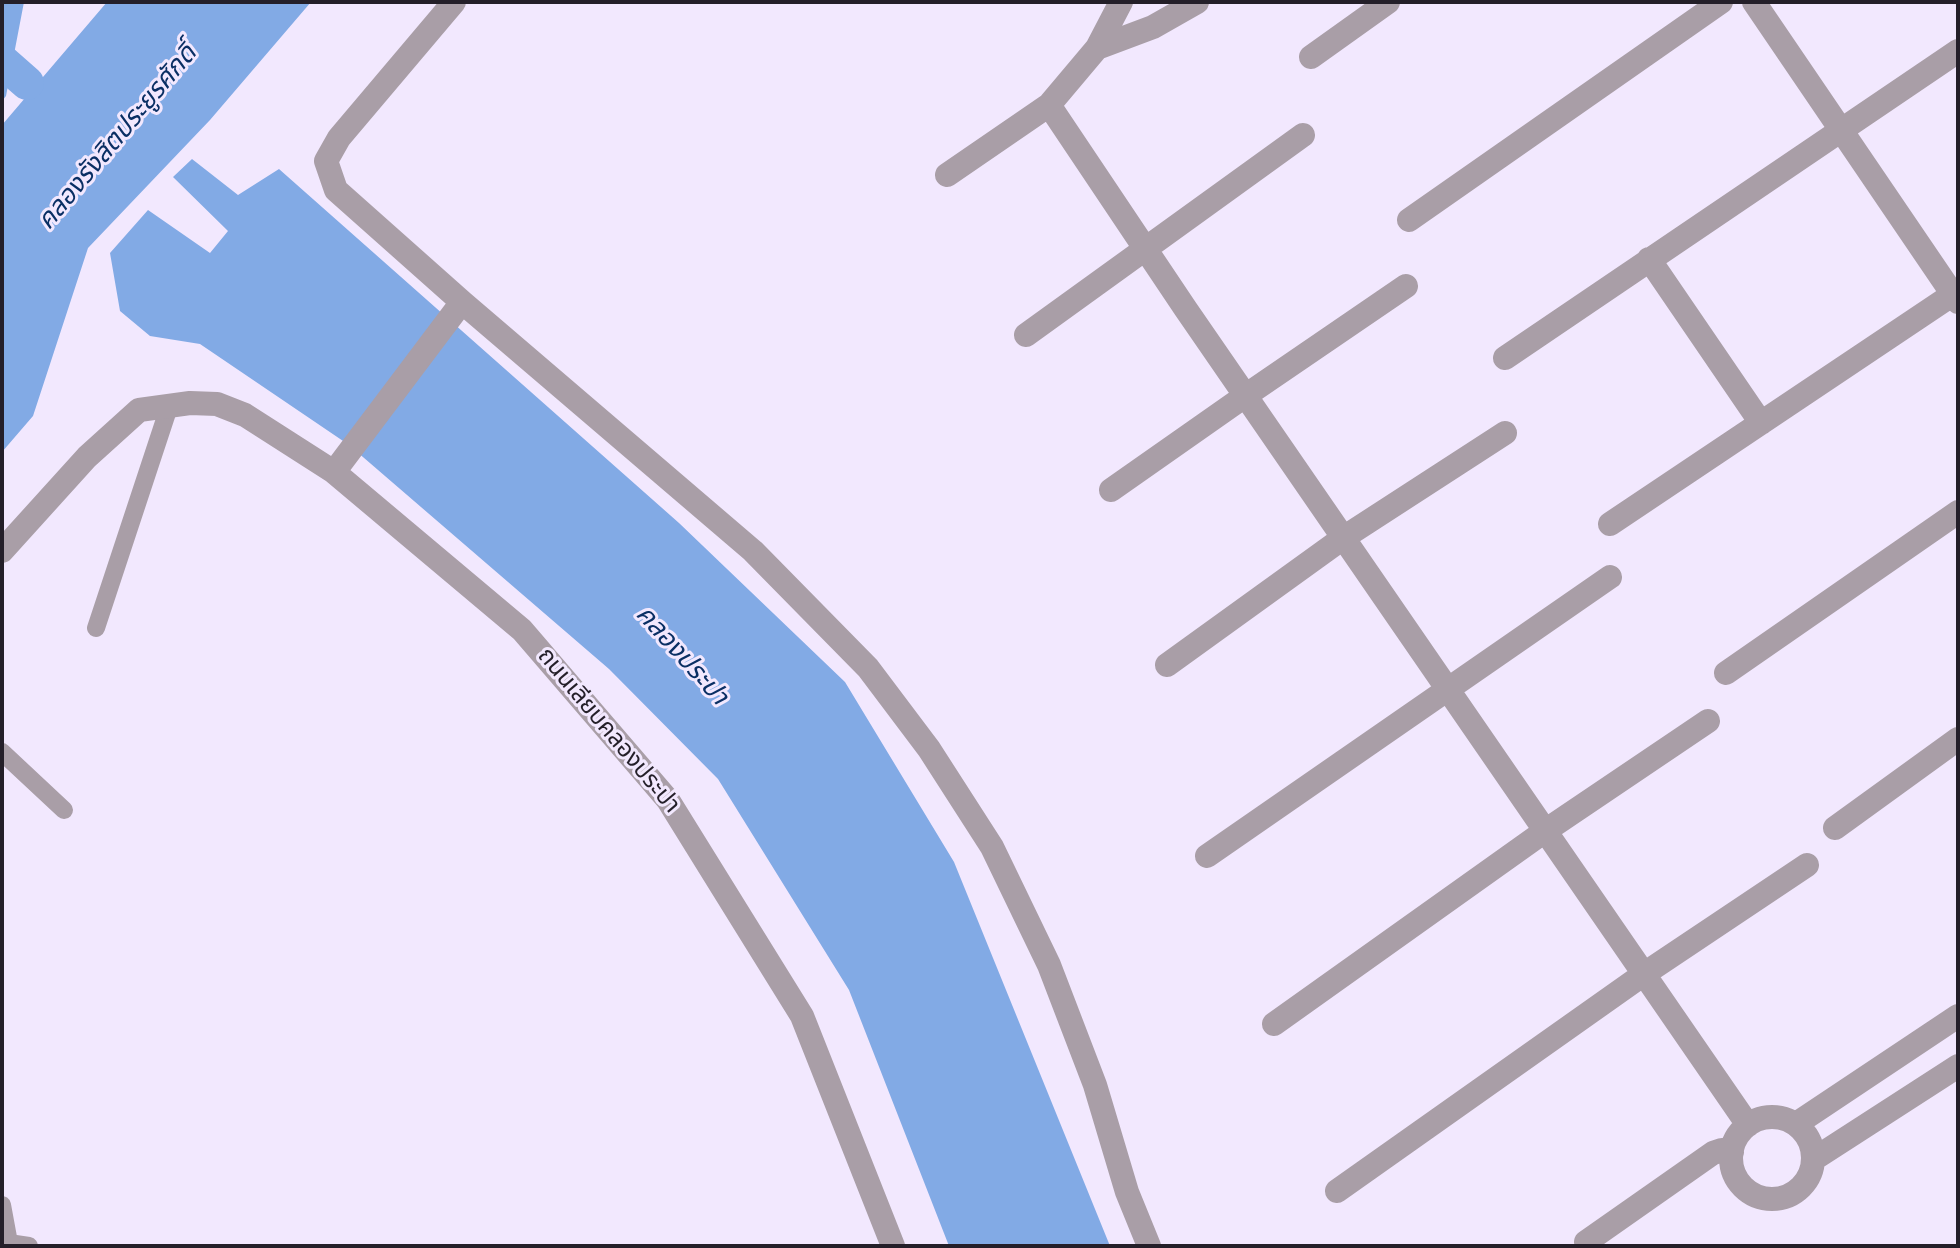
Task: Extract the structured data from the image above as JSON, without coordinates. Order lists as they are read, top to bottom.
{
  "streets": {
    "street": ["ถนนเลียบคลองประปา"]
  },
  "water": ["คลองรังสิตประยูรศักดิ์", "คลองประปา"]
}
